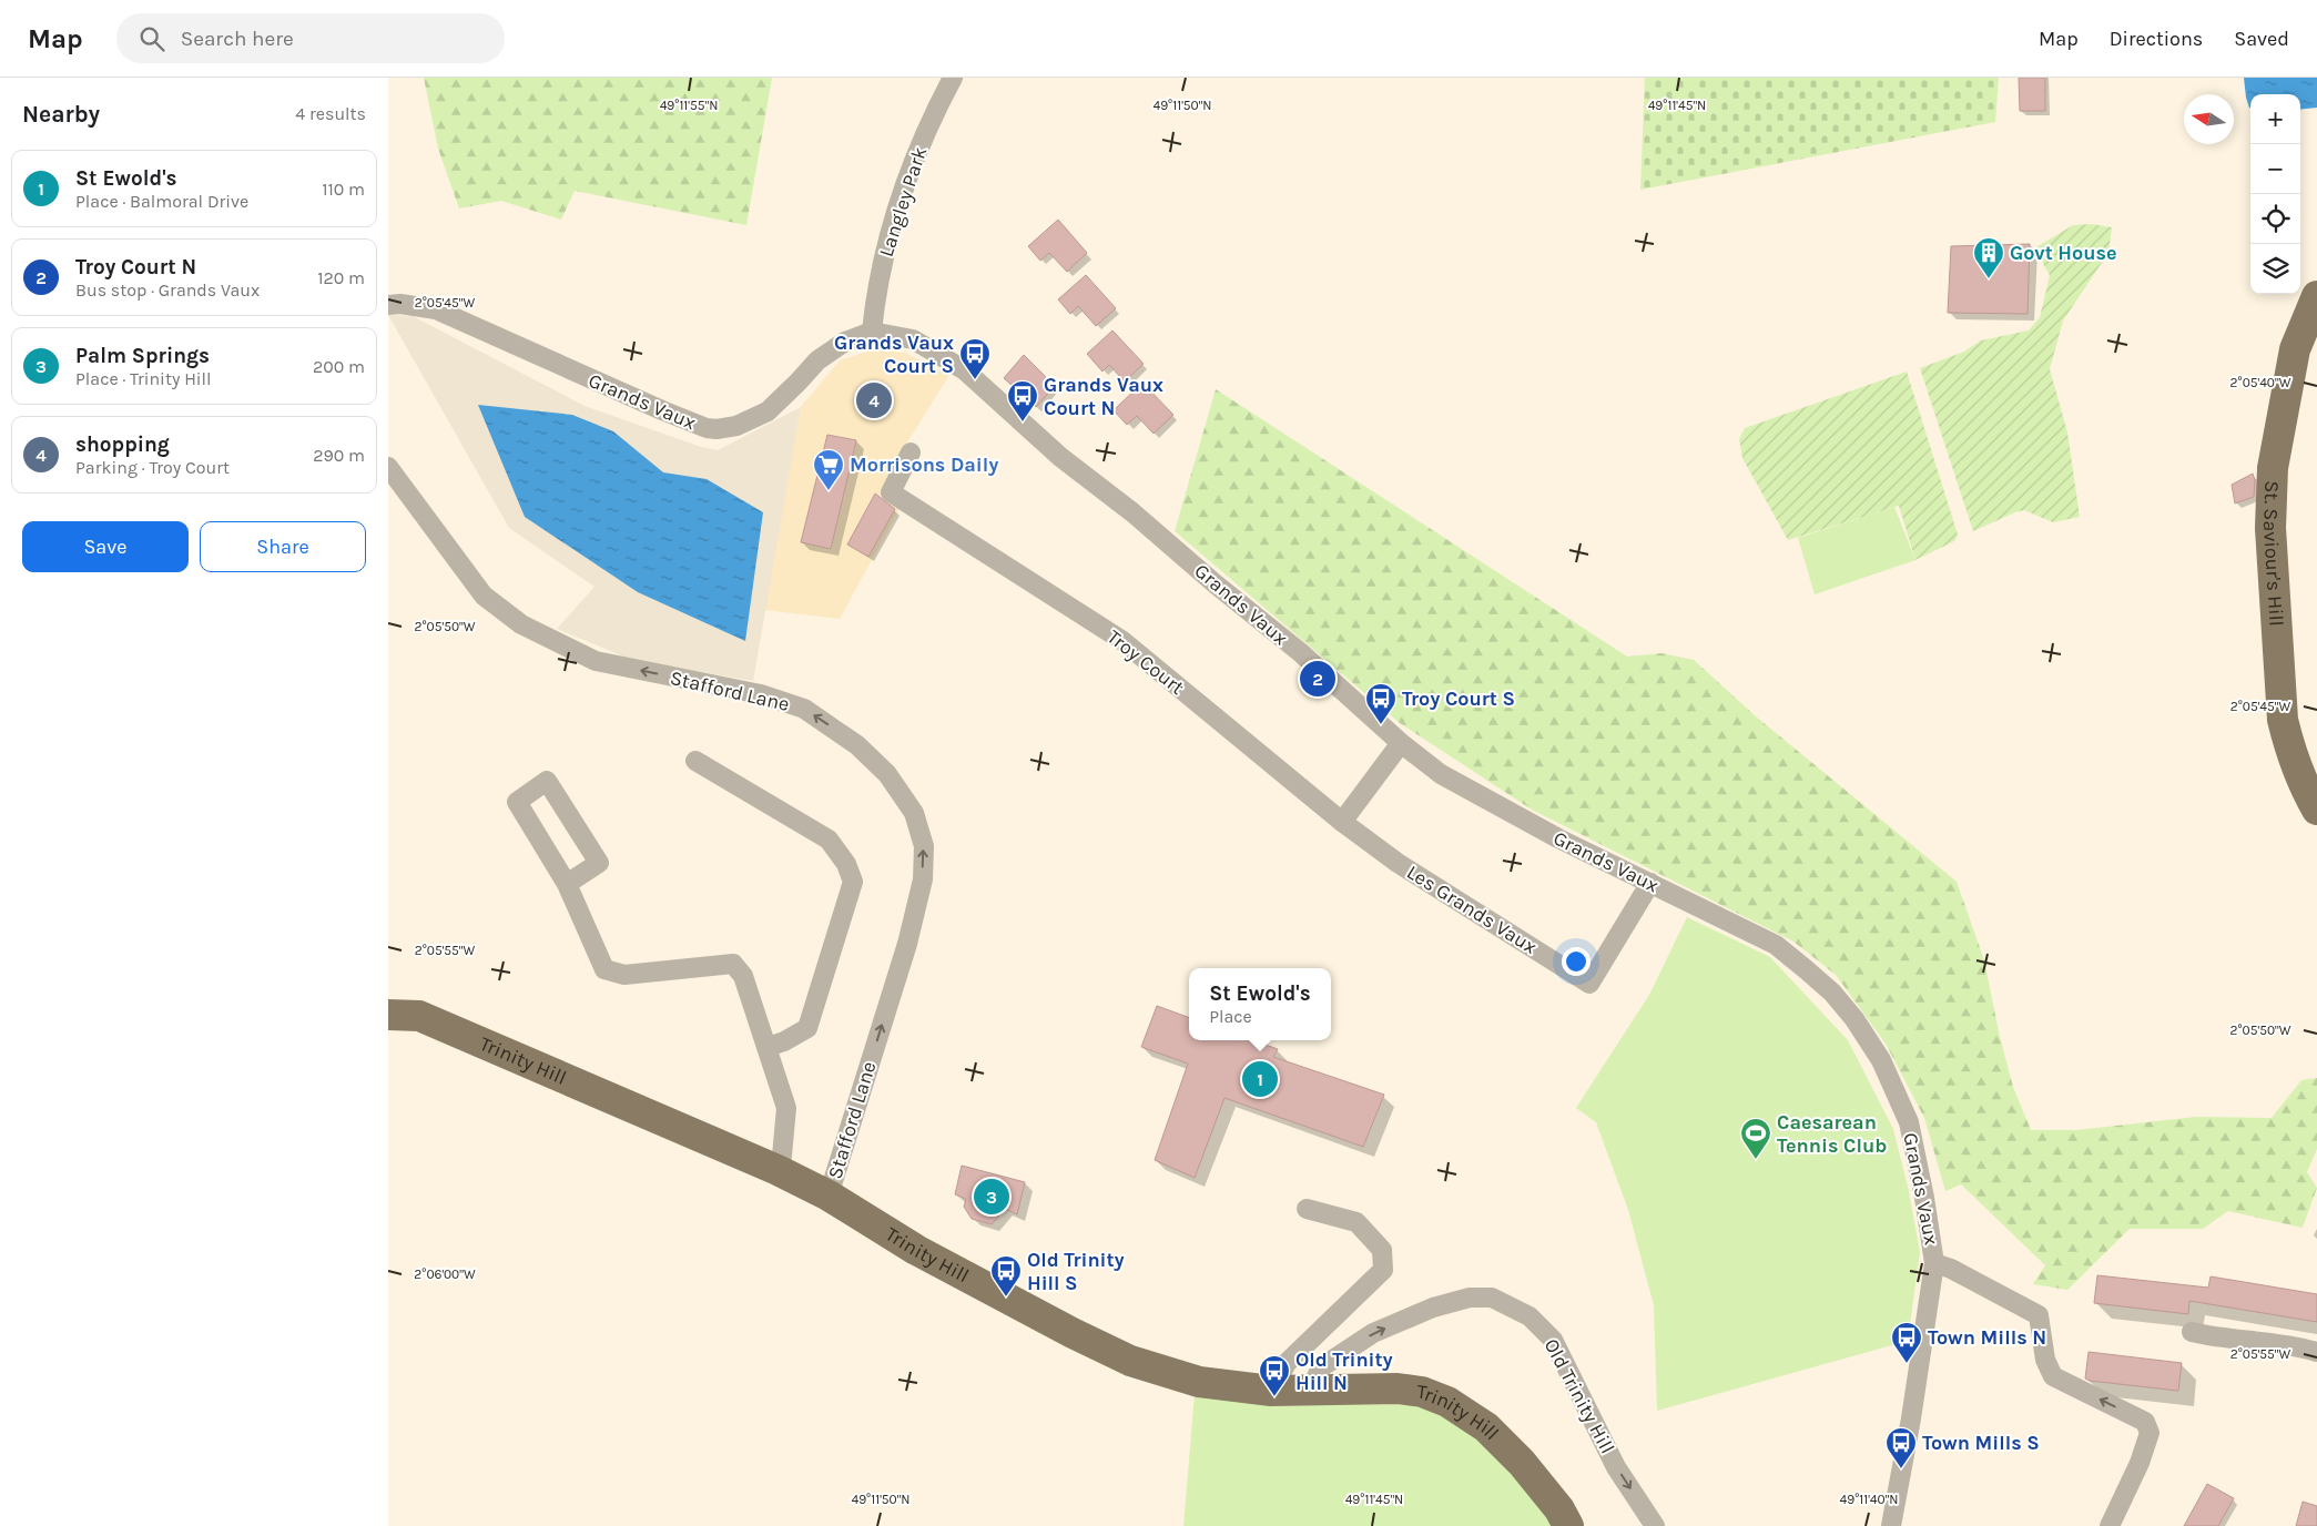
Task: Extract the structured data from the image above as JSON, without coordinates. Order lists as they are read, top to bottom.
{
  "streets": {
    "main road": ["St. Saviour's Hill", "Trinity Hill"],
    "street": [
      "Langley Park",
      "Grands Vaux",
      "Troy Court",
      "Stafford Lane",
      "Les Grands Vaux",
      "Old Trinity Hill"
    ]
  },
  "crossings": [
    ["Langley Park", "Grands Vaux"],
    ["Grands Vaux", "Les Grands Vaux"],
    ["Troy Court", "Les Grands Vaux"],
    ["Stafford Lane", "Trinity Hill"],
    ["Trinity Hill", "Old Trinity Hill"]
  ],
  "one_way": ["Stafford Lane"],
  "places": {
    "building": ["Govt House"],
    "bus stop": [
      "Grands Vaux Court S",
      "Grands Vaux Court N",
      "Troy Court S",
      "Old Trinity Hill S",
      "Town Mills N",
      "Old Trinity Hill N",
      "Town Mills S"
    ],
    "supermarket": ["Morrisons Daily"],
    "sports": ["Caesarean Tennis Club"]
  },
  "north": "left",
  "page": {
    "header": "Map",
    "search": "Search here",
    "nav": ["Map", "Directions", "Saved"],
    "heading": ["Nearby", "4 results"],
    "map_buttons": ["+", "−"],
    "list": [
      {
        "mark": "1",
        "name": "St Ewold's",
        "note": "Place · Balmoral Drive",
        "value": "110 m"
      },
      {
        "mark": "2",
        "name": "Troy Court N",
        "note": "Bus stop · Grands Vaux",
        "value": "120 m"
      },
      {
        "mark": "3",
        "name": "Palm Springs",
        "note": "Place · Trinity Hill",
        "value": "200 m"
      },
      {
        "mark": "4",
        "name": "shopping",
        "note": "Parking · Troy Court",
        "value": "290 m"
      }
    ],
    "pins": [
      "4",
      "2",
      "1",
      "3"
    ],
    "buttons": ["Save", "Share"],
    "popup": ["St Ewold's", "Place"]
  },
  "coordinates": [
    "49°11'55\"N",
    "49°11'50\"N",
    "49°11'45\"N",
    "2°05'45\"W",
    "2°05'40\"W",
    "2°05'50\"W",
    "2°05'55\"W",
    "2°06'00\"W",
    "49°11'40\"N"
  ]
}
